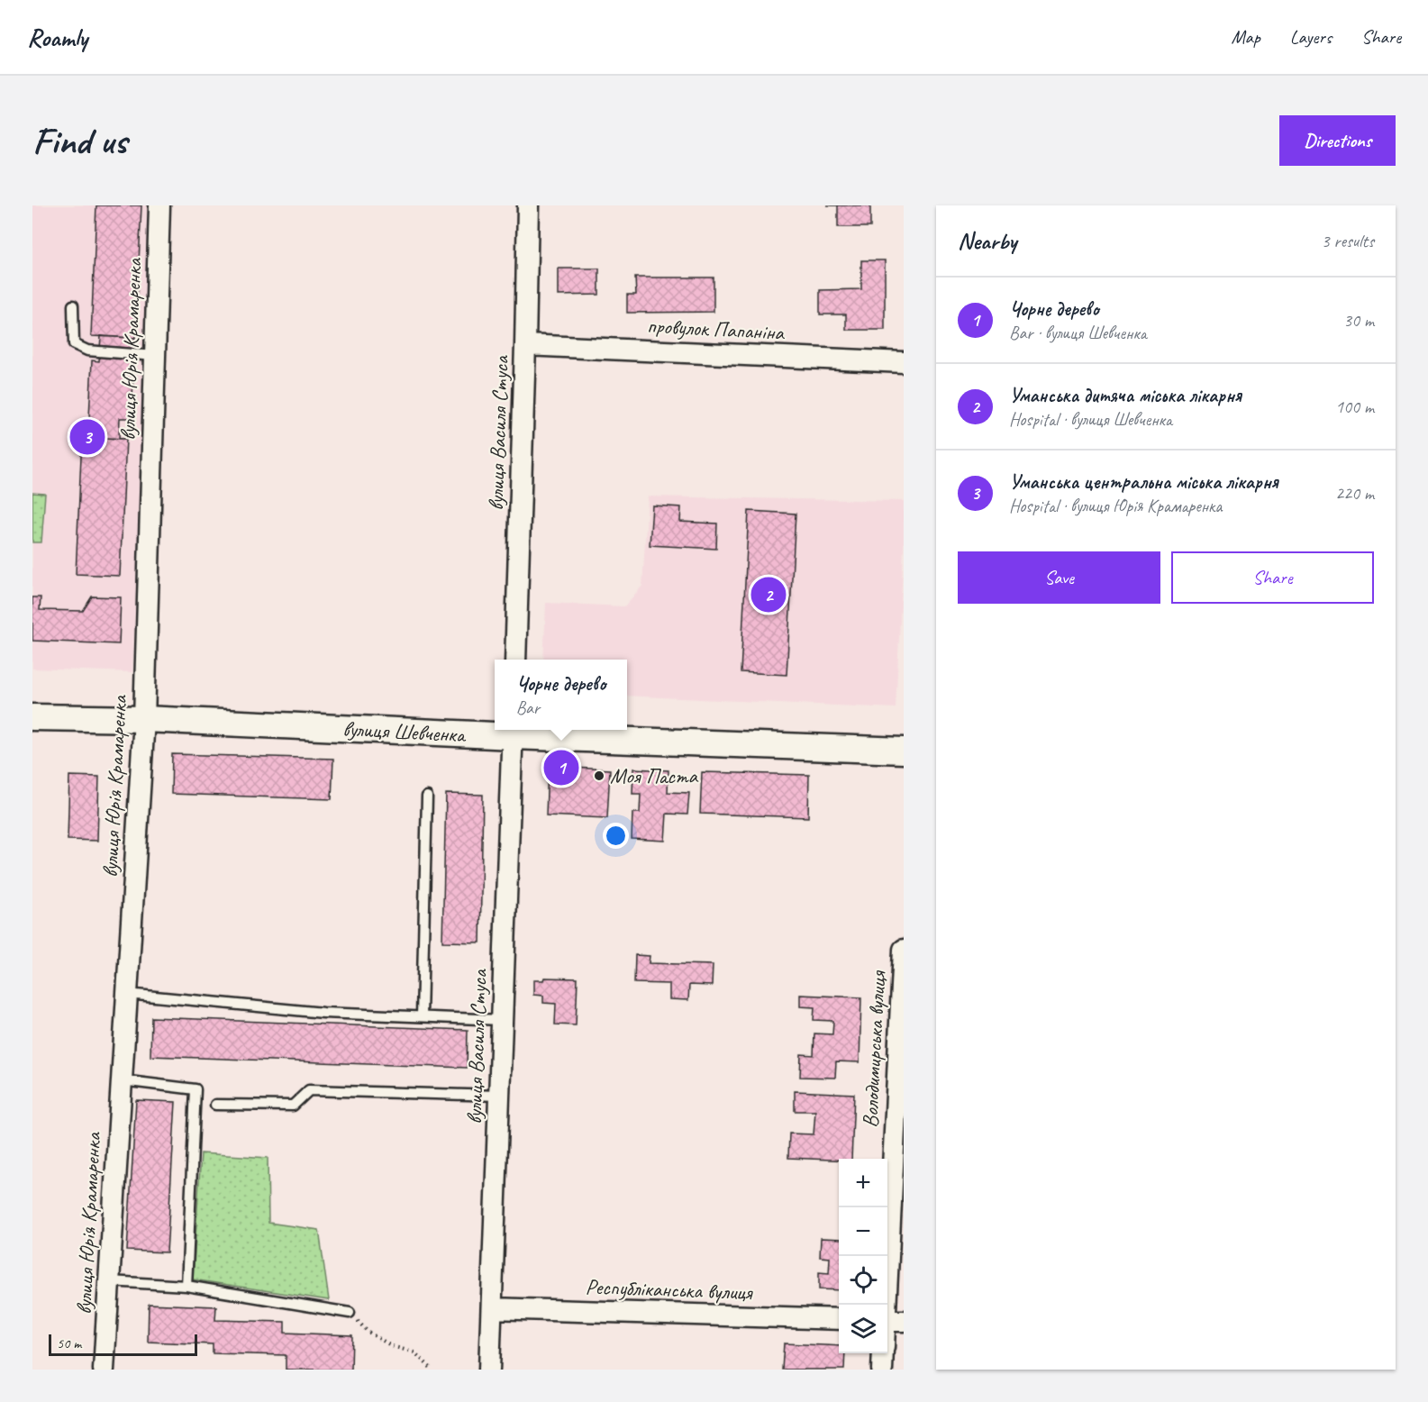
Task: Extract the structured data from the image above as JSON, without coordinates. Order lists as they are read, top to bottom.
{
  "streets": {
    "street": [
      "провулок Папаніна",
      "вулиця Юрія Крамаренка",
      "вулиця Василя Стуса",
      "вулиця Шевченка",
      "Володимирська вулиця",
      "Республіканська вулиця"
    ]
  },
  "crossings": [
    ["провулок Папаніна", "вулиця Василя Стуса"],
    ["вулиця Юрія Крамаренка", "вулиця Шевченка"],
    ["вулиця Василя Стуса", "вулиця Шевченка"],
    ["вулиця Василя Стуса", "Республіканська вулиця"]
  ],
  "places": ["Моя Паста"],
  "scale_bar": "50 m",
  "page": {
    "header": "Roamly",
    "nav": ["Map", "Layers", "Share"],
    "buttons": [
      "Directions",
      ["Save", "Share"]
    ],
    "title": "Find us",
    "heading": ["Nearby", "3 results"],
    "list": [
      {
        "mark": "1",
        "name": "Чорне дерево",
        "note": "Bar · вулиця Шевченка",
        "value": "30 m"
      },
      {
        "mark": "2",
        "name": "Уманська дитяча міська лікарня",
        "note": "Hospital · вулиця Шевченка",
        "value": "100 m"
      },
      {
        "mark": "3",
        "name": "Уманська центральна міська лікарня",
        "note": "Hospital · вулиця Юрія Крамаренка",
        "value": "220 m"
      }
    ],
    "pins": ["3", "2", "1"],
    "popup": ["Чорне дерево", "Bar"],
    "map_buttons": ["+", "−"],
    "scale": "50 m"
  }
}
